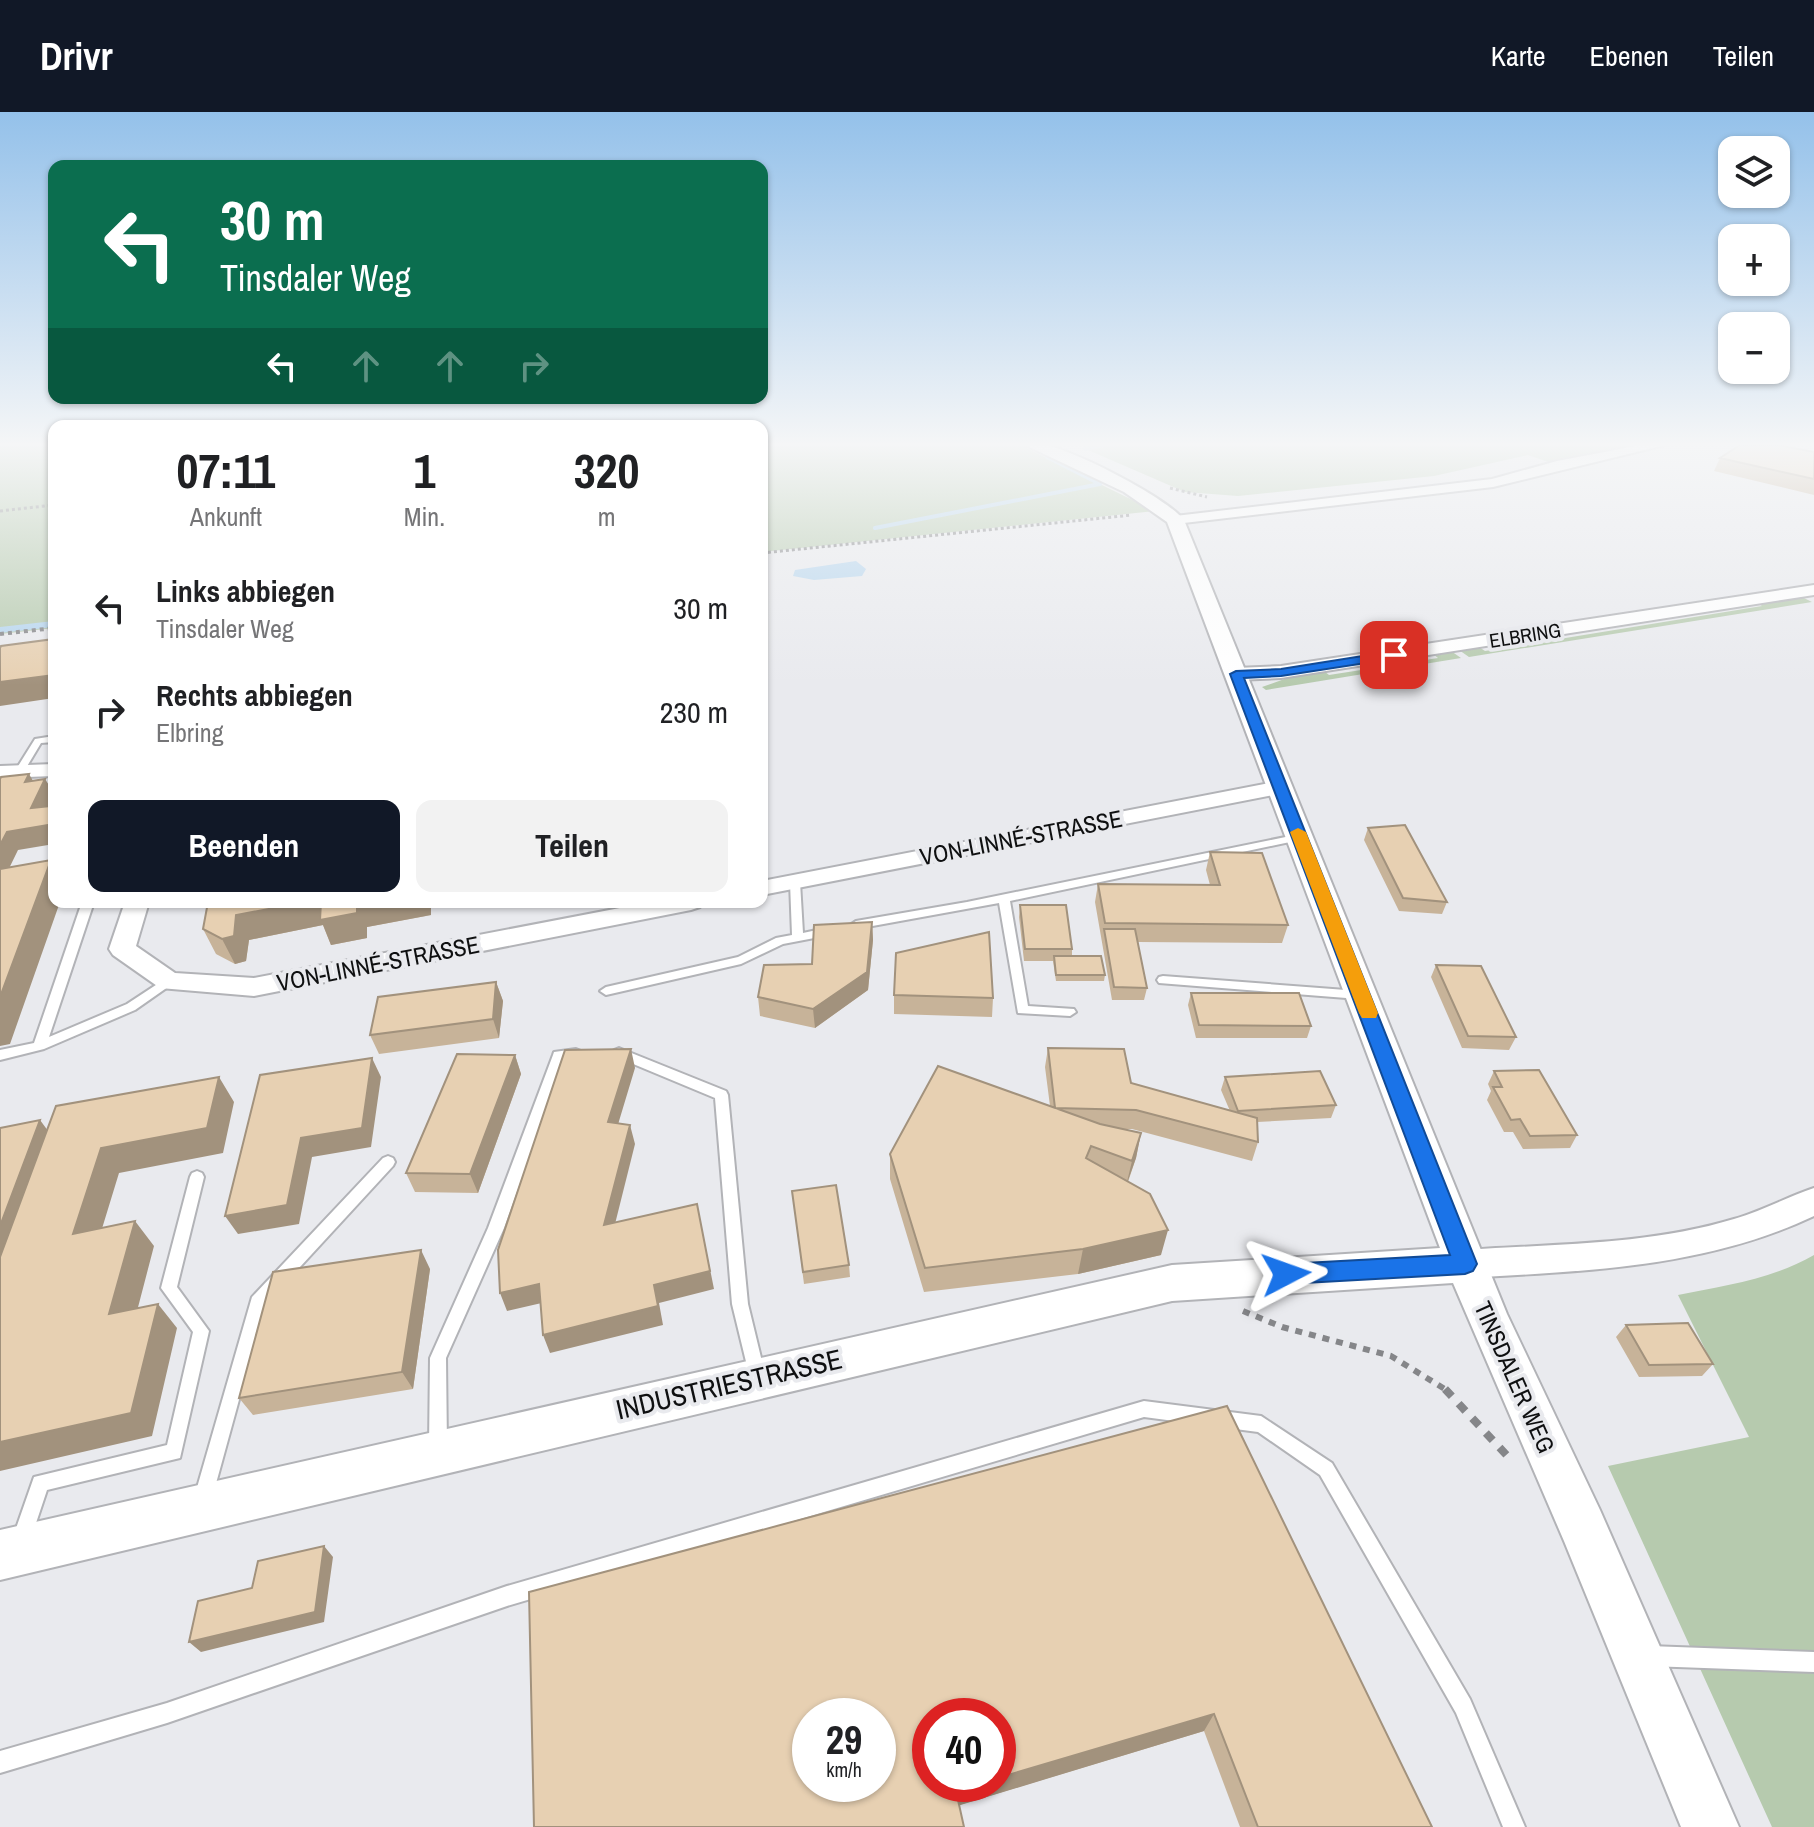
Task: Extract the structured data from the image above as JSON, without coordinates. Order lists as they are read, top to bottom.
{
  "streets": {
    "street": [
      "ELBRING",
      "VON-LINNÉ-STRASSE",
      "TINSDALER WEG",
      "INDUSTRIESTRASSE"
    ]
  },
  "crossings": [
    ["ELBRING", "TINSDALER WEG"],
    ["VON-LINNÉ-STRASSE", "TINSDALER WEG"],
    ["TINSDALER WEG", "INDUSTRIESTRASSE"]
  ],
  "page": {
    "header": "Drivr",
    "nav": ["Karte", "Ebenen", "Teilen"],
    "map_buttons": ["+", "−"],
    "turn": ["30 m", "Tinsdaler Weg"],
    "eta": [
      "07:11",
      "Ankunft",
      "1",
      "Min.",
      "320",
      "m"
    ],
    "list": [
      {
        "name": "Links abbiegen",
        "note": "Tinsdaler Weg",
        "value": "30 m"
      },
      {
        "name": "Rechts abbiegen",
        "note": "Elbring",
        "value": "230 m"
      }
    ],
    "buttons": ["Beenden", "Teilen"],
    "speed": "29 km/h",
    "limit": "40"
  }
}
